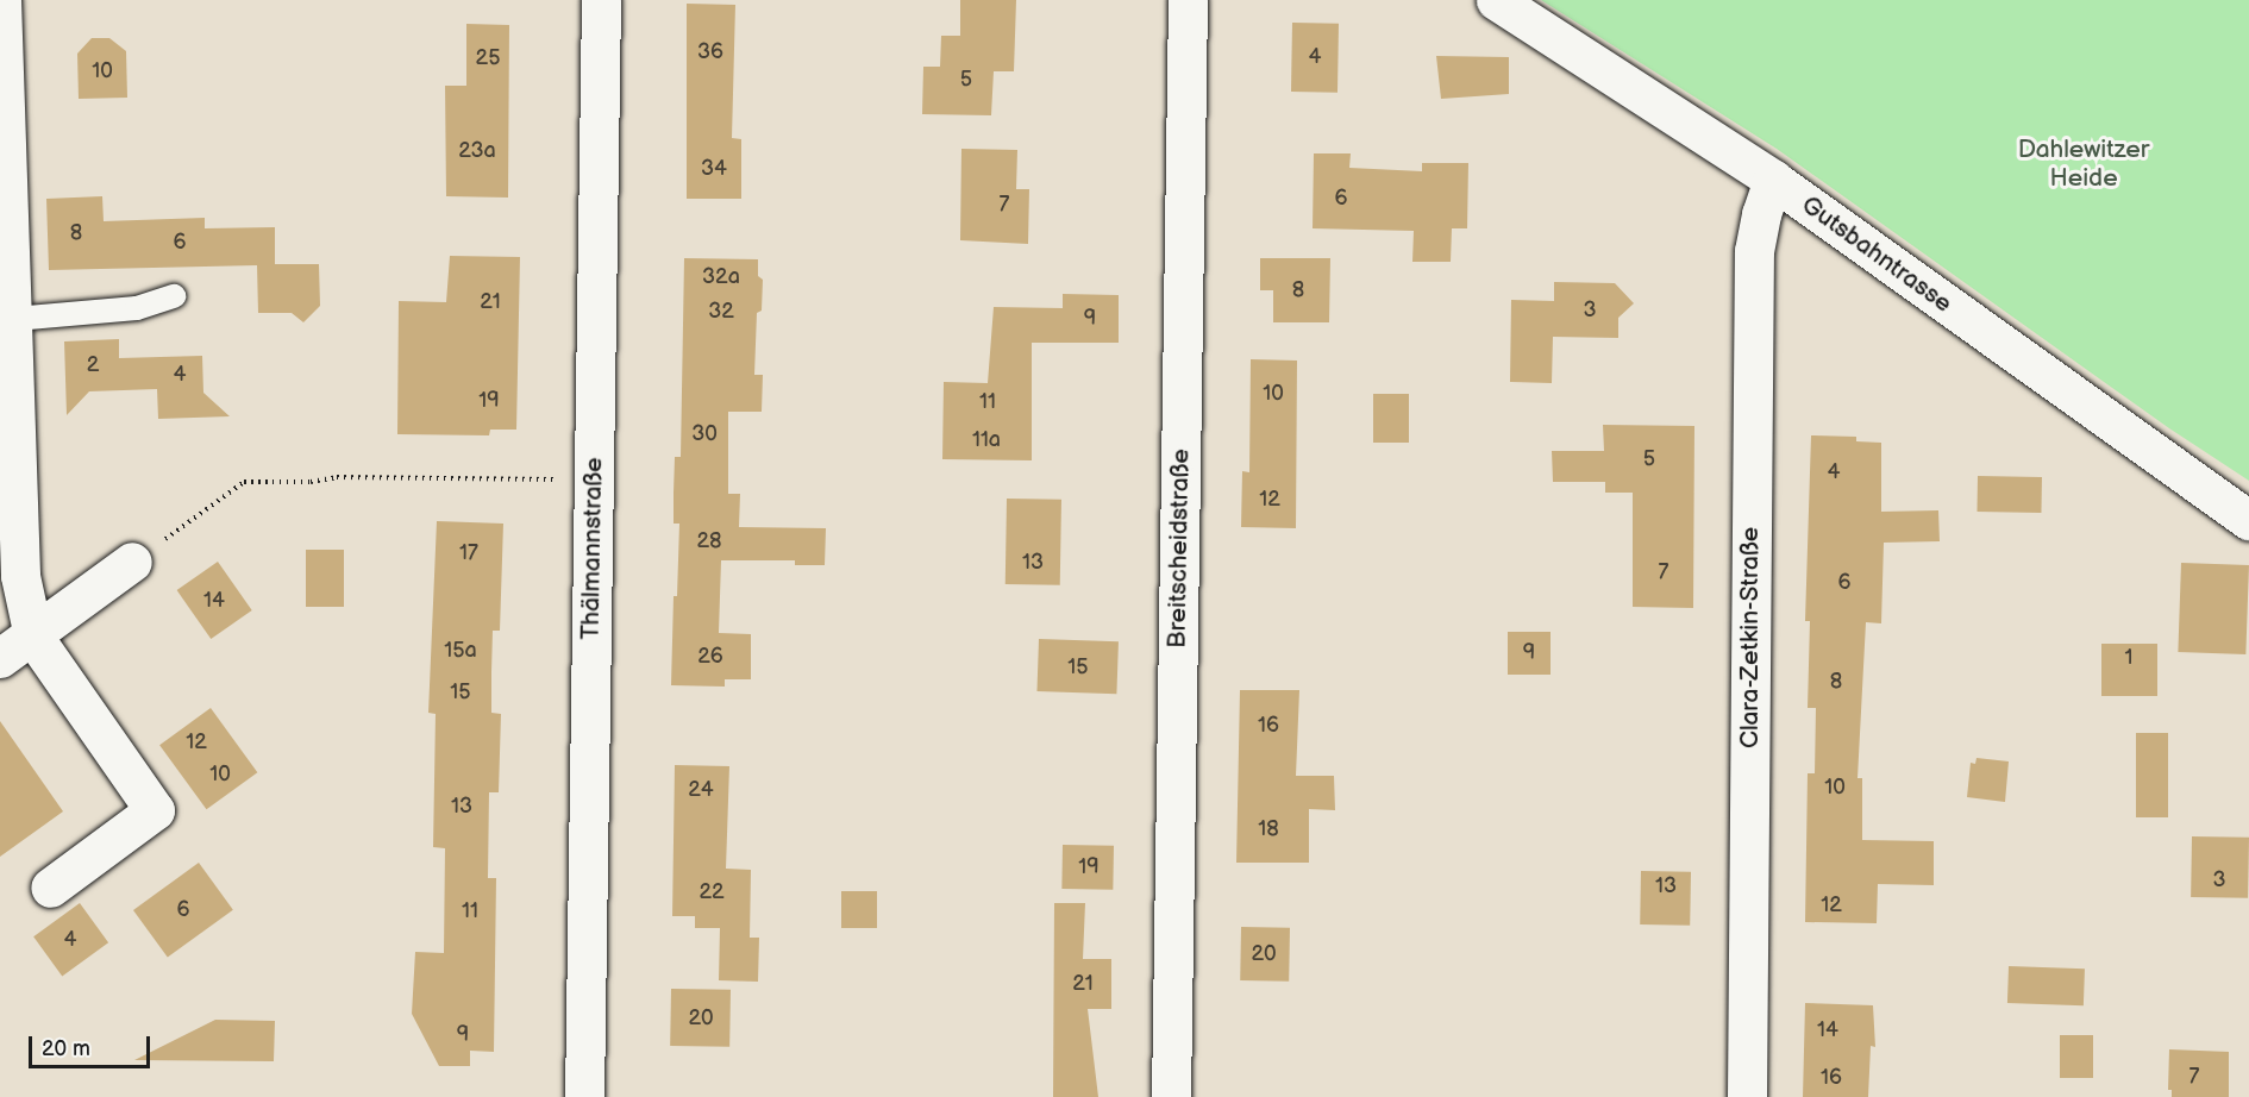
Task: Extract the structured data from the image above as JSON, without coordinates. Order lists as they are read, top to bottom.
{
  "streets": {
    "street": [
      "Gutsbahntrasse",
      "Thälmannstraße",
      "Breitscheidstraße",
      "Clara-Zetkin-Straße"
    ]
  },
  "crossings": [
    ["Gutsbahntrasse", "Clara-Zetkin-Straße"]
  ],
  "parks": ["Dahlewitzer Heide"],
  "house_numbers": [
    "36",
    "4",
    "25",
    "10",
    "5",
    "23a",
    "34",
    "6",
    "7",
    "8",
    "6",
    "32a",
    "8",
    "21",
    "3",
    "32",
    "9",
    "2",
    "4",
    "10",
    "19",
    "11",
    "30",
    "11a",
    "5",
    "4",
    "12",
    "28",
    "17",
    "13",
    "7",
    "6",
    "14",
    "15a",
    "9",
    "26",
    "1",
    "15",
    "8",
    "15",
    "16",
    "12",
    "10",
    "10",
    "24",
    "13",
    "18",
    "19",
    "3",
    "13",
    "22",
    "12",
    "6",
    "11",
    "4",
    "20",
    "21",
    "20",
    "14",
    "9",
    "7",
    "16"
  ],
  "scale_bar": "20 m"
}
